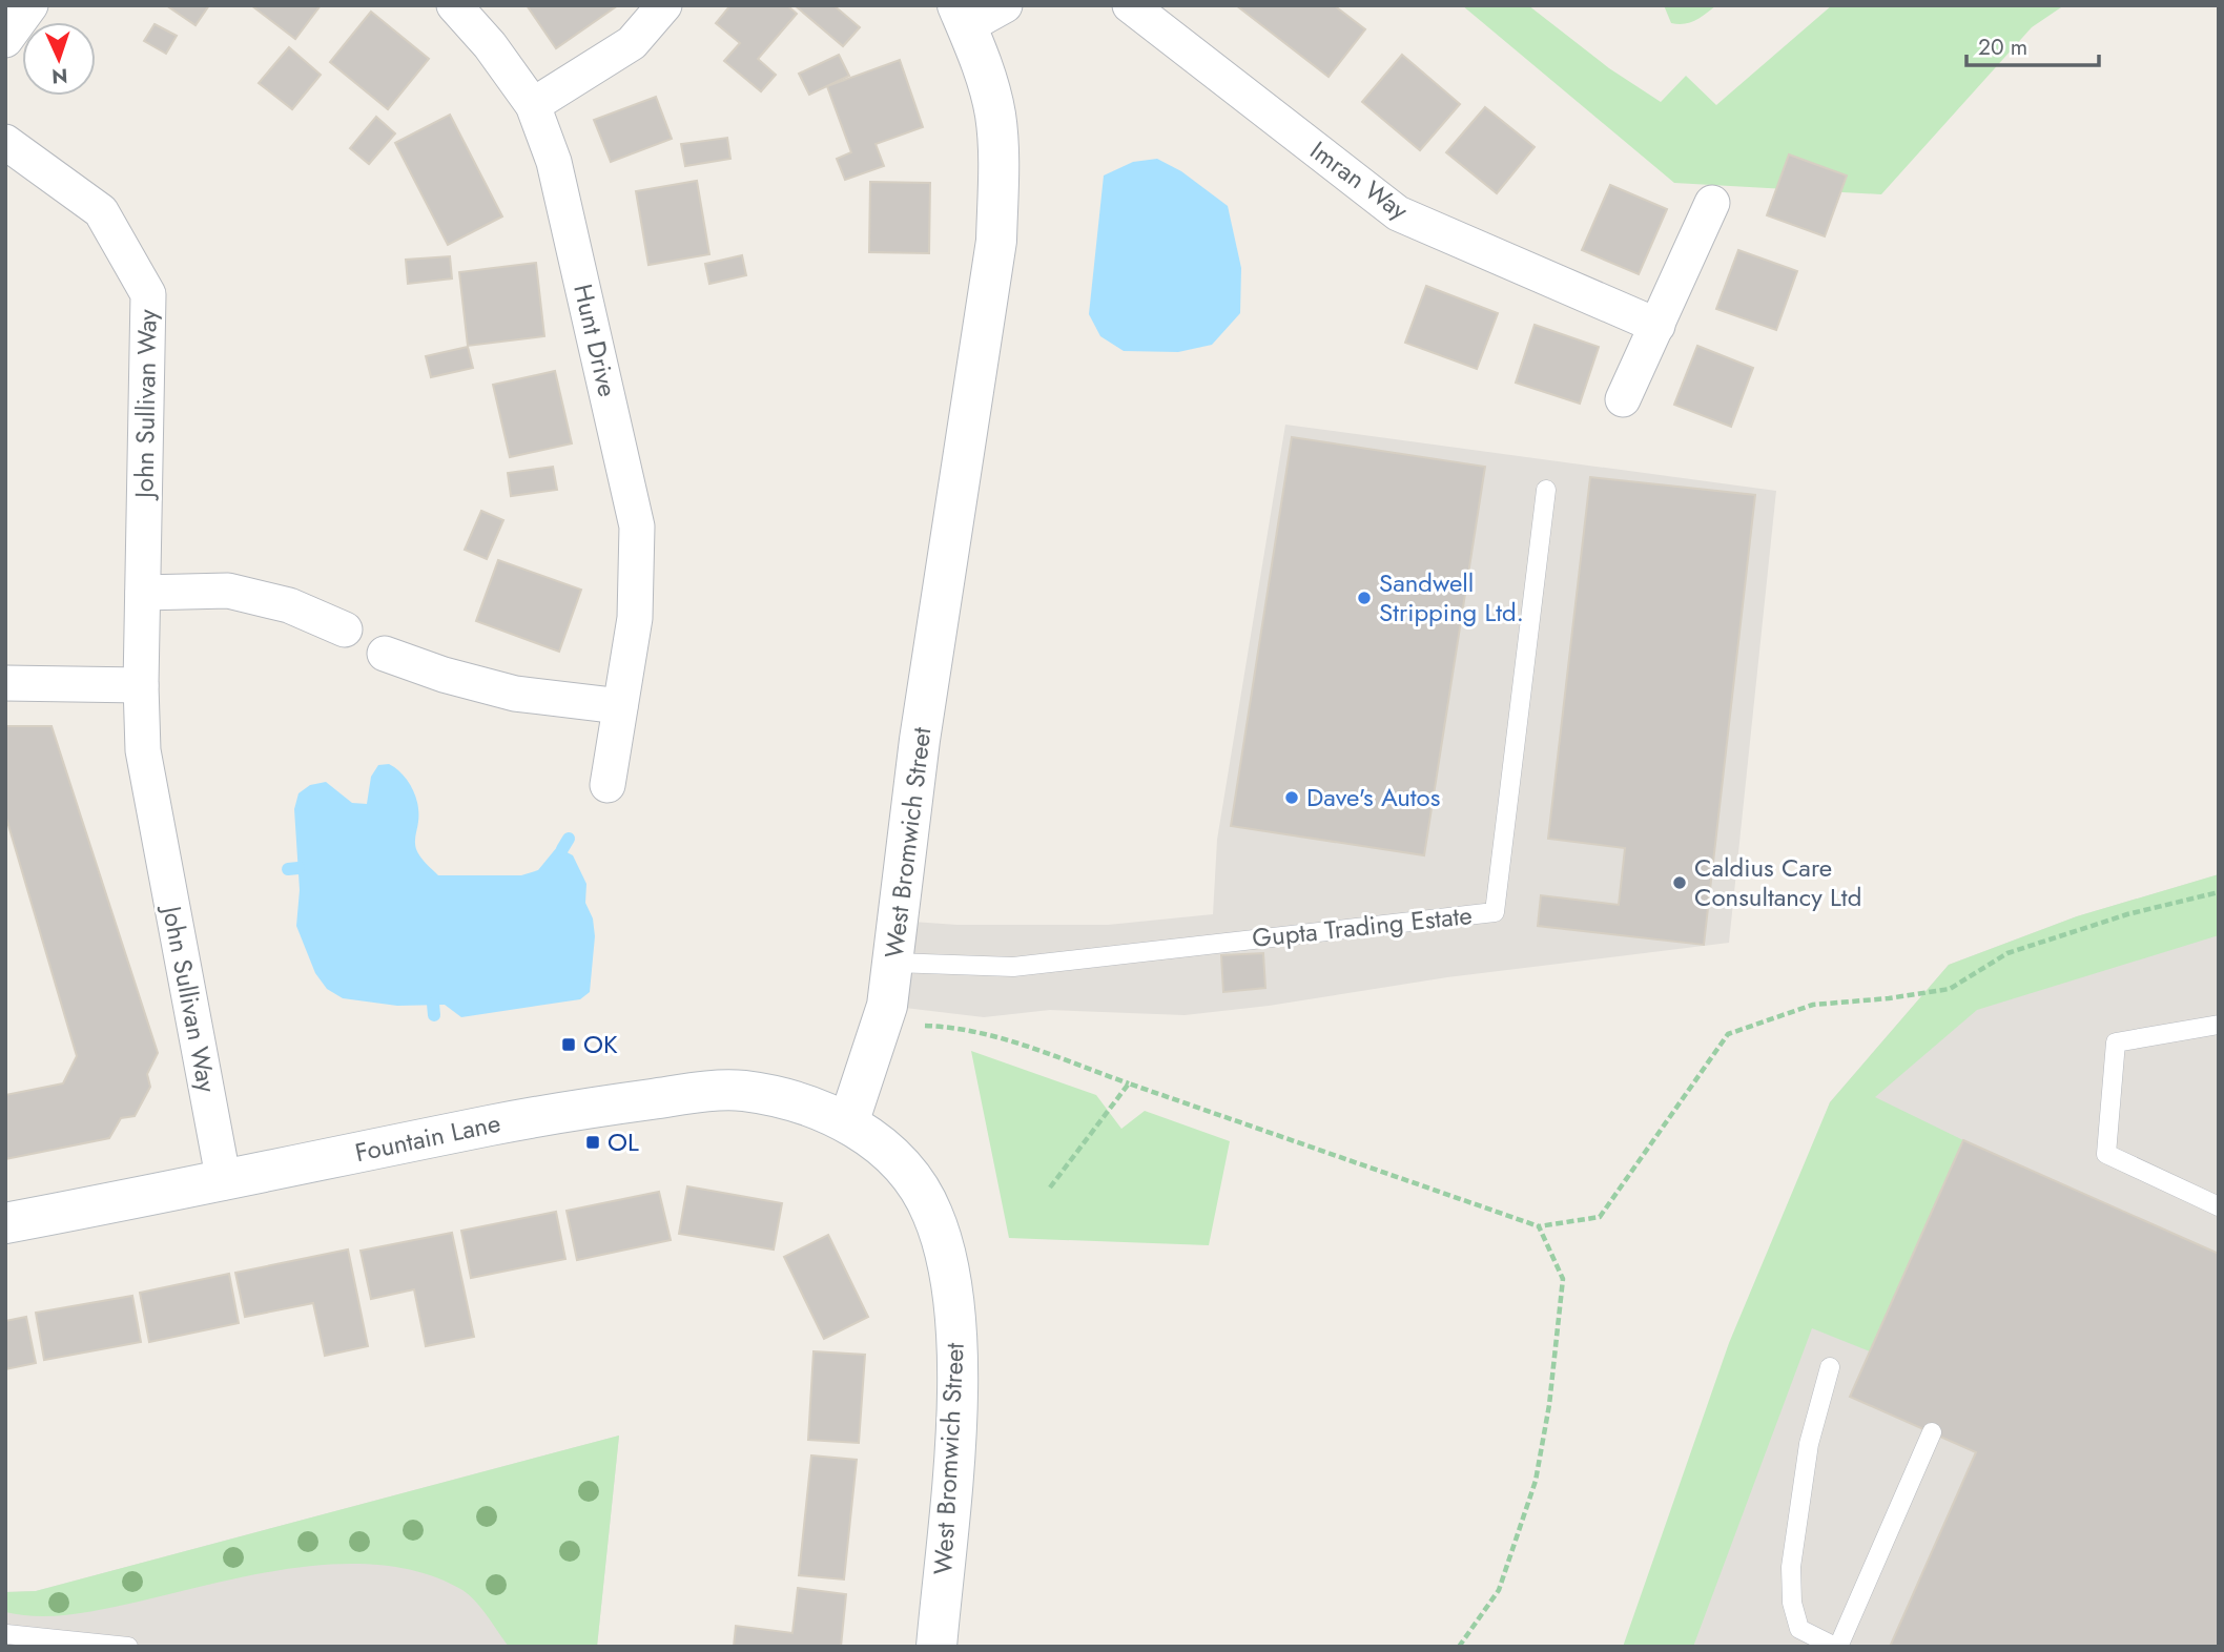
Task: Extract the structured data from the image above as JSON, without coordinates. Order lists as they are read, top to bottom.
{
  "streets": {
    "main road": ["West Bromwich Street", "Fountain Lane"],
    "street": ["Imran Way", "Hunt Drive", "John Sullivan Way"],
    "lane": ["Gupta Trading Estate"]
  },
  "crossings": [
    ["John Sullivan Way", "Fountain Lane"],
    ["West Bromwich Street", "Gupta Trading Estate"],
    ["West Bromwich Street", "Fountain Lane"]
  ],
  "places": {
    "other": ["Sandwell Stripping Ltd.", "Dave's Autos", "Caldius Care Consultancy Ltd"],
    "transit": ["OK", "OL"]
  },
  "scale_bar": "20 m",
  "north": "bottom"
}
